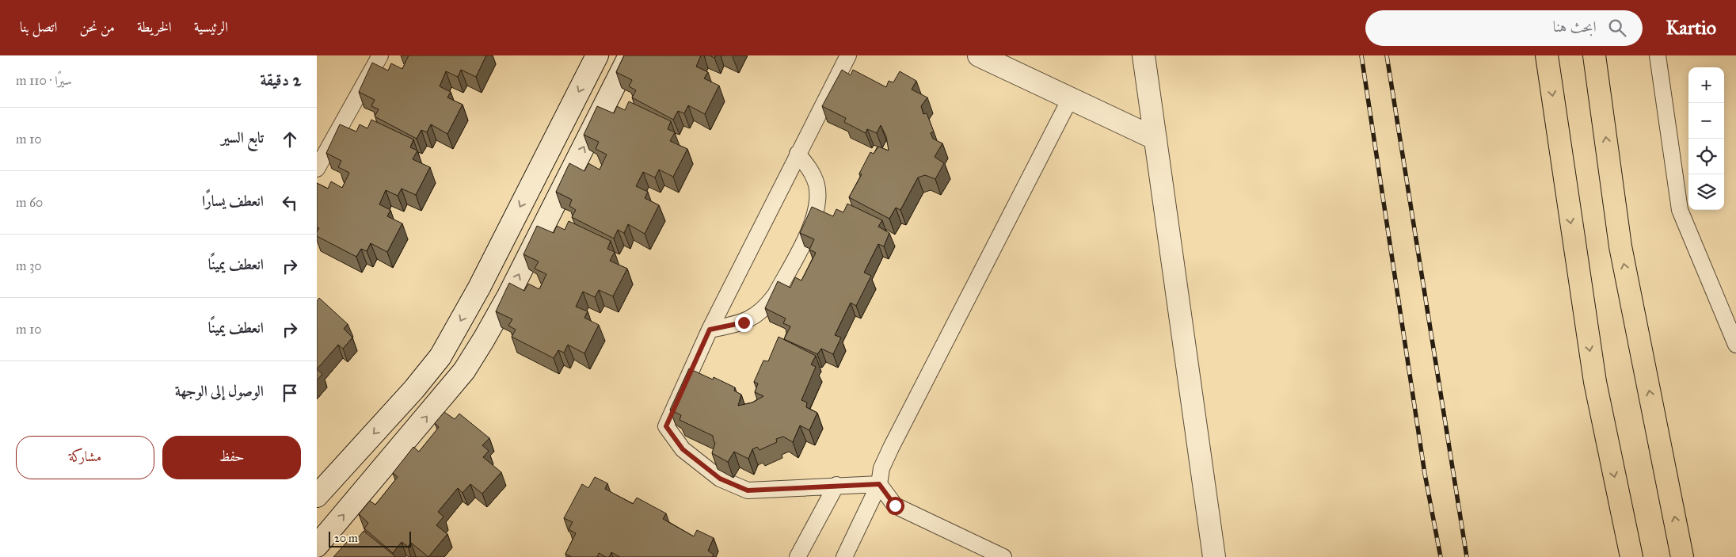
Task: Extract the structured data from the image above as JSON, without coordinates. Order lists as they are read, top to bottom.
{
  "scale_bar": "20 m",
  "page": {
    "header": "Kartio",
    "search": "ابحث هنا",
    "nav": [
      "الرئيسية",
      "الخريطة",
      "من نحن",
      "اتصل بنا"
    ],
    "heading": ["2 دقيقة", "سيرًا · 110 m"],
    "map_buttons": ["+", "−"],
    "list": [
      ["تابع السير", "10 m"],
      ["انعطف يسارًا", "60 m"],
      ["انعطف يمينًا", "30 m"],
      ["انعطف يمينًا", "10 m"],
      "الوصول إلى الوجهة"
    ],
    "buttons": ["حفظ", "مشاركة"],
    "scale": "20 m"
  }
}
